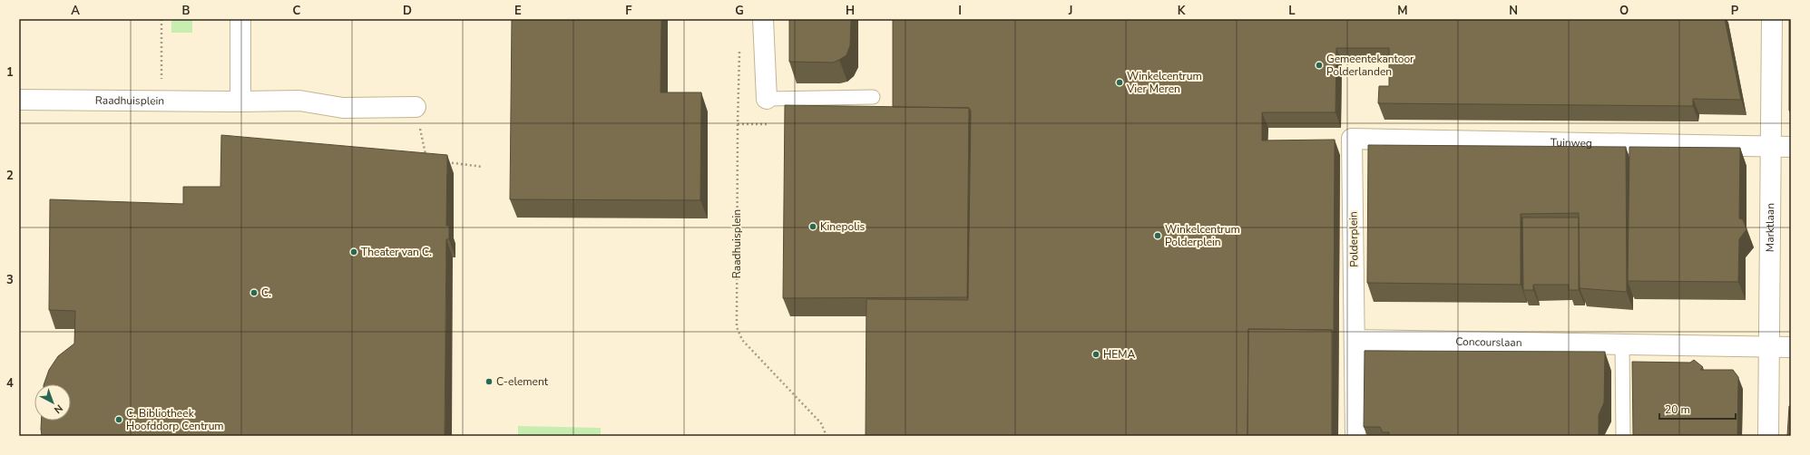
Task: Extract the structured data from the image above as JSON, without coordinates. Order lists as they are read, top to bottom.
{
  "streets": {
    "street": [
      "Raadhuisplein",
      "Tuinweg",
      "Marktlaan",
      "Polderplein",
      "Concourslaan"
    ]
  },
  "crossings": [
    ["Tuinweg", "Marktlaan"],
    ["Tuinweg", "Polderplein"],
    ["Marktlaan", "Concourslaan"],
    ["Polderplein", "Concourslaan"]
  ],
  "places": [
    "Gemeentekantoor Polderlanden",
    "Winkelcentrum Vier Meren",
    "Kinepolis",
    "Winkelcentrum Polderplein",
    "Theater van C.",
    "C.",
    "HEMA",
    "C-element",
    "C. Bibliotheek Hoofddorp Centrum"
  ],
  "scale_bar": "20 m",
  "north": "bottom right",
  "grid": {
    "columns": [
      "A",
      "B",
      "C",
      "D",
      "E",
      "F",
      "G",
      "H",
      "I",
      "J",
      "K",
      "L",
      "M",
      "N",
      "O",
      "P"
    ],
    "rows": [
      "1",
      "2",
      "3",
      "4"
    ]
  }
}
